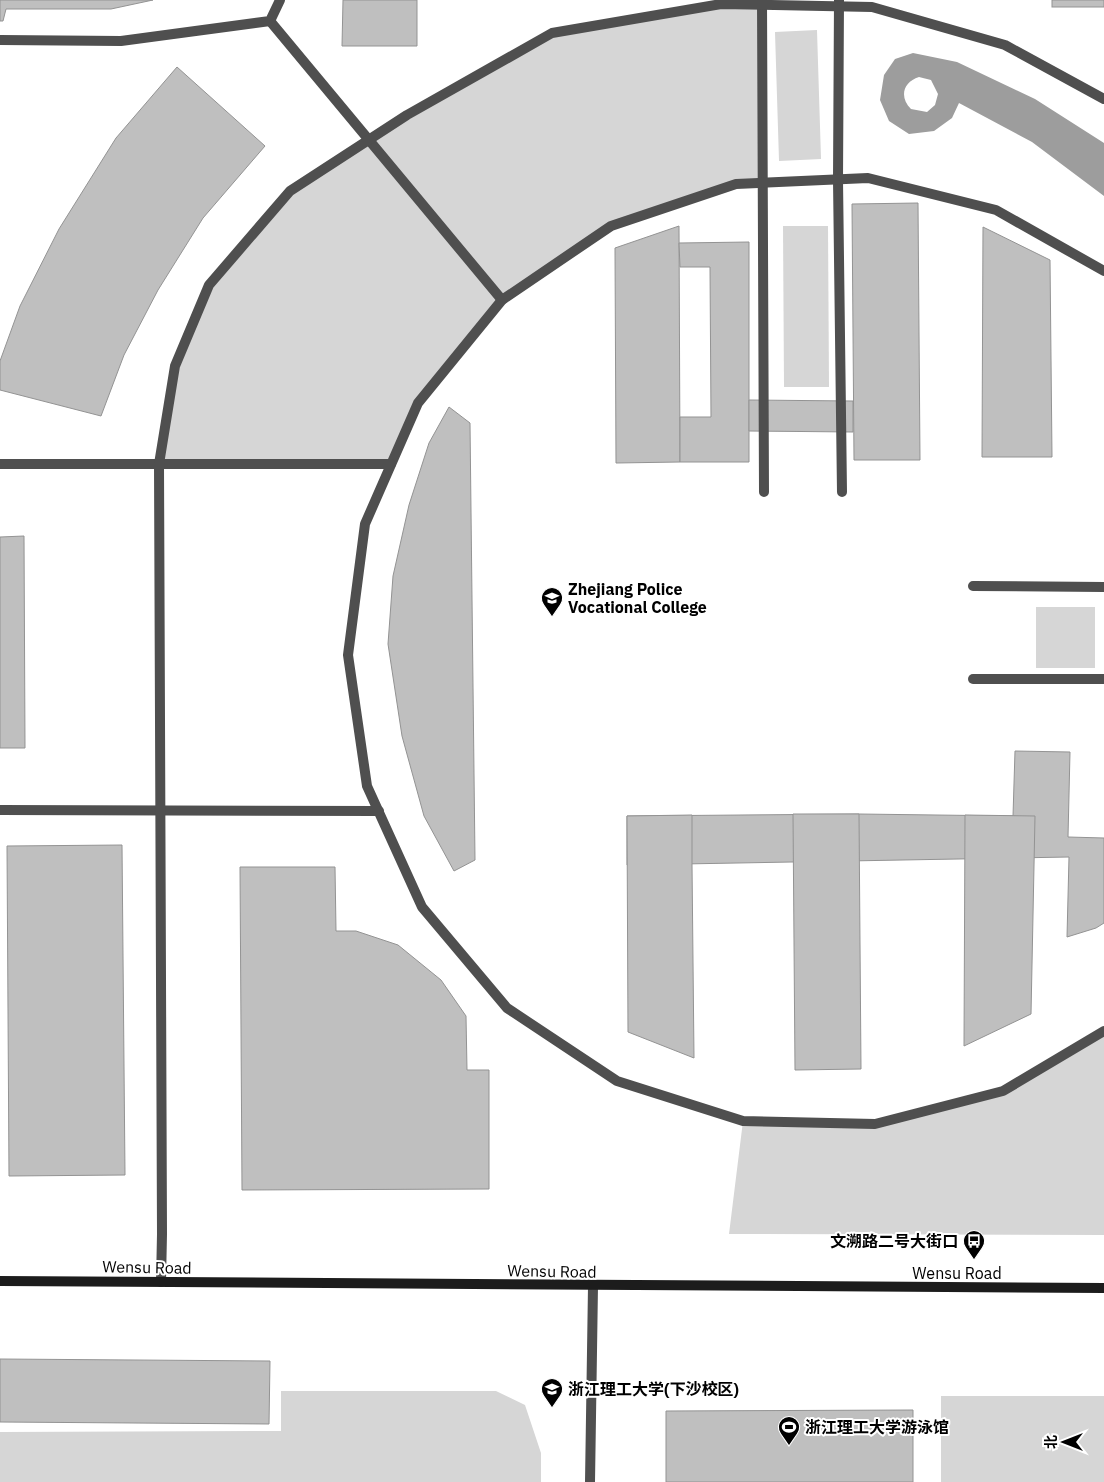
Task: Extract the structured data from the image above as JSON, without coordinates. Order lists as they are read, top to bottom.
{
  "streets": {
    "street": ["Wensu Road"]
  },
  "places": {
    "school or university": ["Zhejiang Police Vocational College", "浙江理工大学(下沙校区)"],
    "bus stop": ["文溯路二号大街口"],
    "sports": ["浙江理工大学游泳馆"]
  },
  "north": "left"
}
